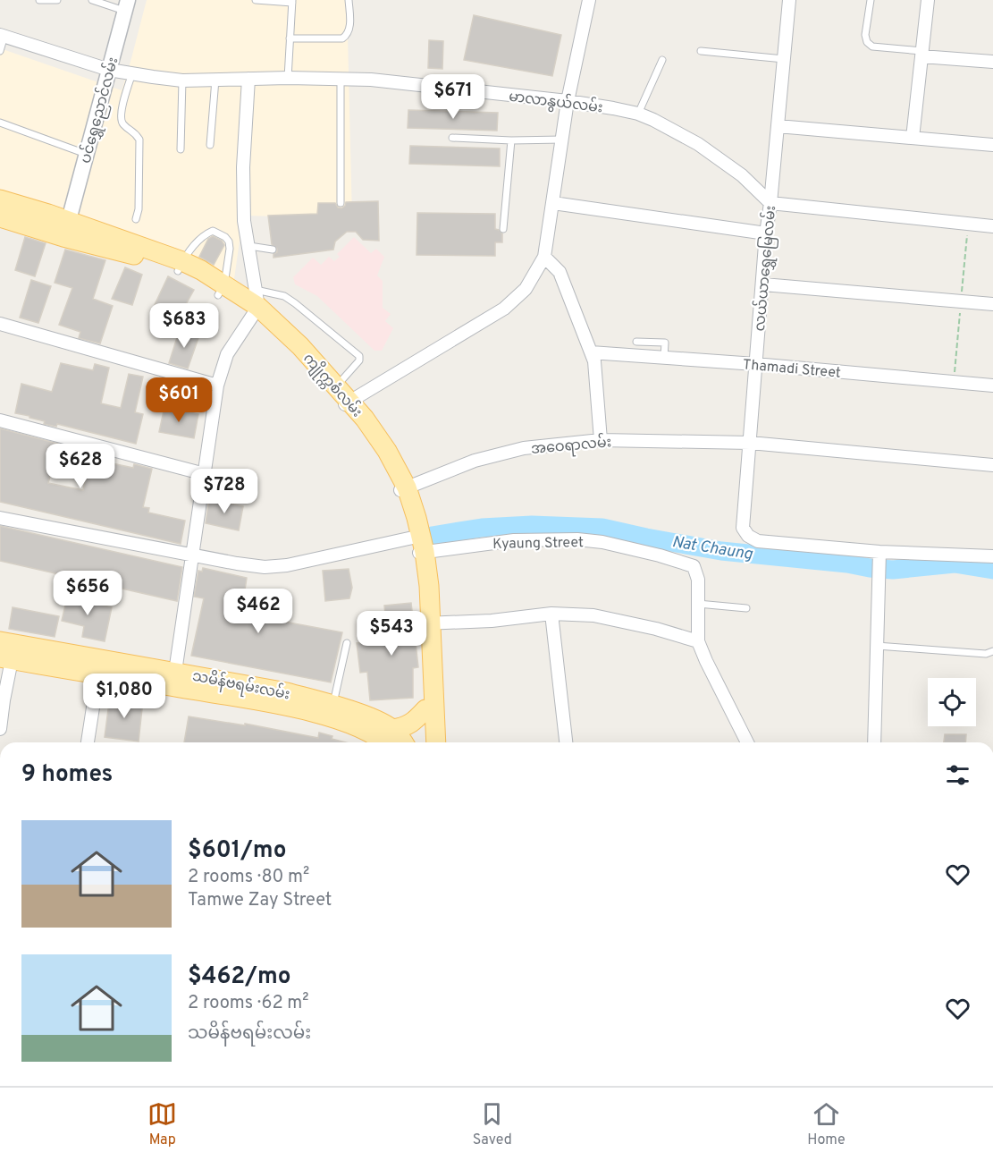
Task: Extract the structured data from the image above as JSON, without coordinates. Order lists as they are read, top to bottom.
{
  "streets": {
    "main road": ["ကျိုက္ကစံလမ်း", "သမိန်ဗရမ်းလမ်း"],
    "street": [
      "မာလာနွယ်လမ်း",
      "ပင်ရွှေညောင်လမ်း",
      "လယ်ယာရွှေမြေလမ်း",
      "Thamadi Street",
      "အဝေရာလမ်း",
      "Kyaung Street"
    ]
  },
  "crossings": [
    ["မာလာနွယ်လမ်း", "ပင်ရွှေညောင်လမ်း"],
    ["မာလာနွယ်လမ်း", "လယ်ယာရွှေမြေလမ်း"],
    ["ပင်ရွှေညောင်လမ်း", "ကျိုက္ကစံလမ်း"],
    ["လယ်ယာရွှေမြေလမ်း", "Thamadi Street"],
    ["လယ်ယာရွှေမြေလမ်း", "အဝေရာလမ်း"],
    ["ကျိုက္ကစံလမ်း", "အဝေရာလမ်း"],
    ["ကျိုက္ကစံလမ်း", "Kyaung Street"]
  ],
  "water": ["Nat Chaung"],
  "page": {
    "price": [
      "$671",
      "$683",
      "$601",
      "$628",
      "$728",
      "$656",
      "$462",
      "$543",
      "$1,080"
    ],
    "heading": "9 homes",
    "list": [
      {
        "name": "$601/mo",
        "note": "2 rooms · 80 m² · Tamwe Zay Street"
      },
      {
        "name": "$462/mo",
        "note": "2 rooms · 62 m² · သမိန်ဗရမ်းလမ်း"
      }
    ],
    "tabs": ["Map", "Saved", "Home"]
  }
}
